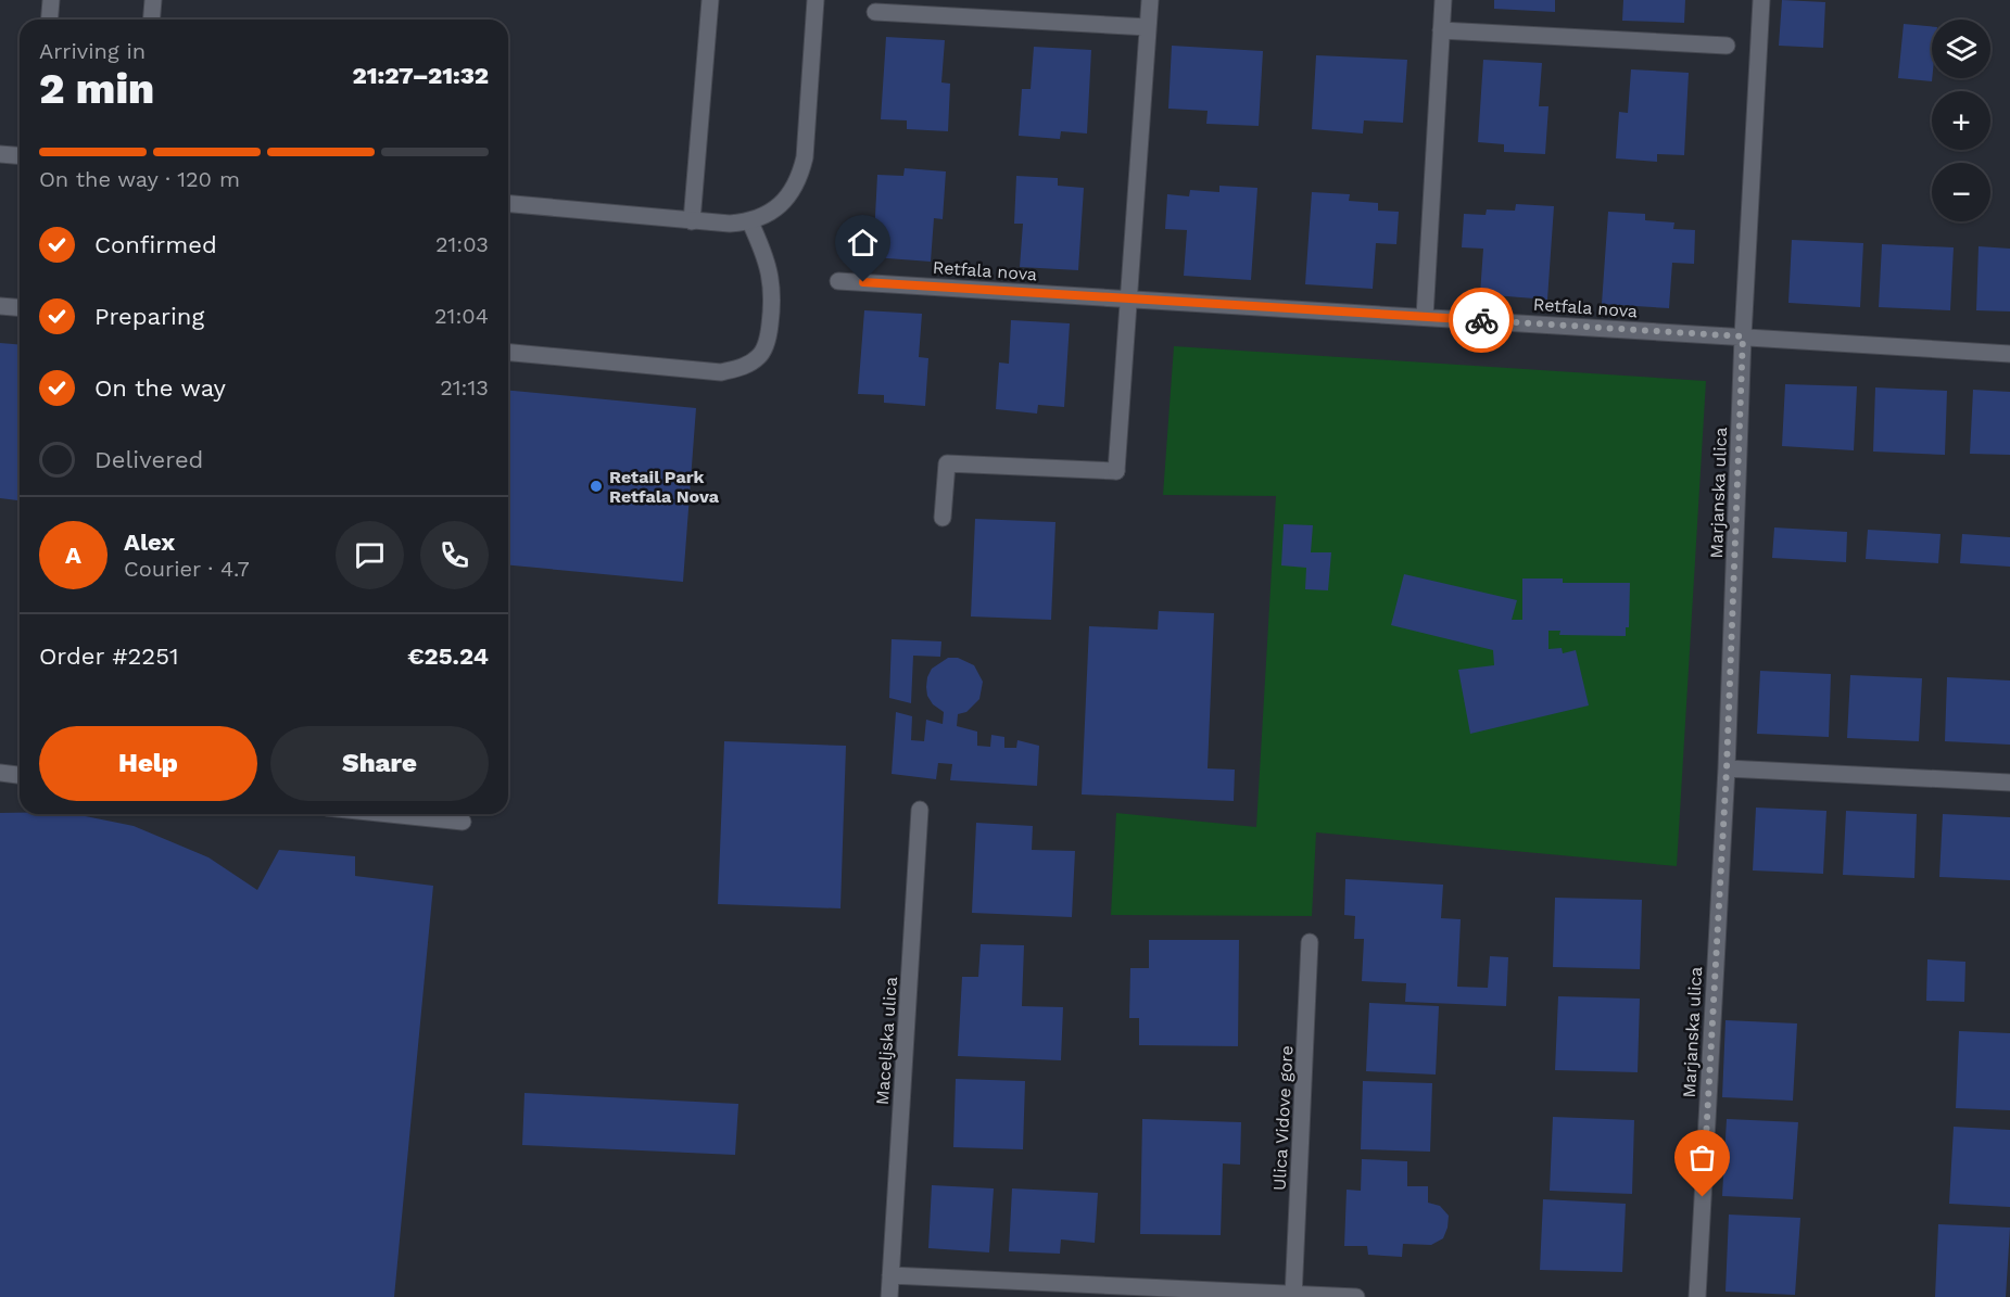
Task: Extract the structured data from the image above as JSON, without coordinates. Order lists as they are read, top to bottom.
{
  "streets": {
    "street": [
      "Retfala nova",
      "Marjanska ulica",
      "Maceljska ulica",
      "Ulica Vidove gore"
    ]
  },
  "crossings": [
    ["Retfala nova", "Marjanska ulica"]
  ],
  "places": ["Retail Park Retfala Nova"],
  "page": {
    "map_buttons": ["+", "−"],
    "heading": ["2 min", "Arriving in", "21:27–21:32"],
    "panel": [
      "Alex",
      "Courier · 4.7",
      "Order #2251",
      "€25.24"
    ],
    "bar": "On the way · 120 m",
    "list": [
      ["Confirmed", "21:03"],
      ["Preparing", "21:04"],
      ["On the way", "21:13"],
      "Delivered"
    ],
    "round": "A",
    "buttons": ["Help", "Share"]
  }
}
